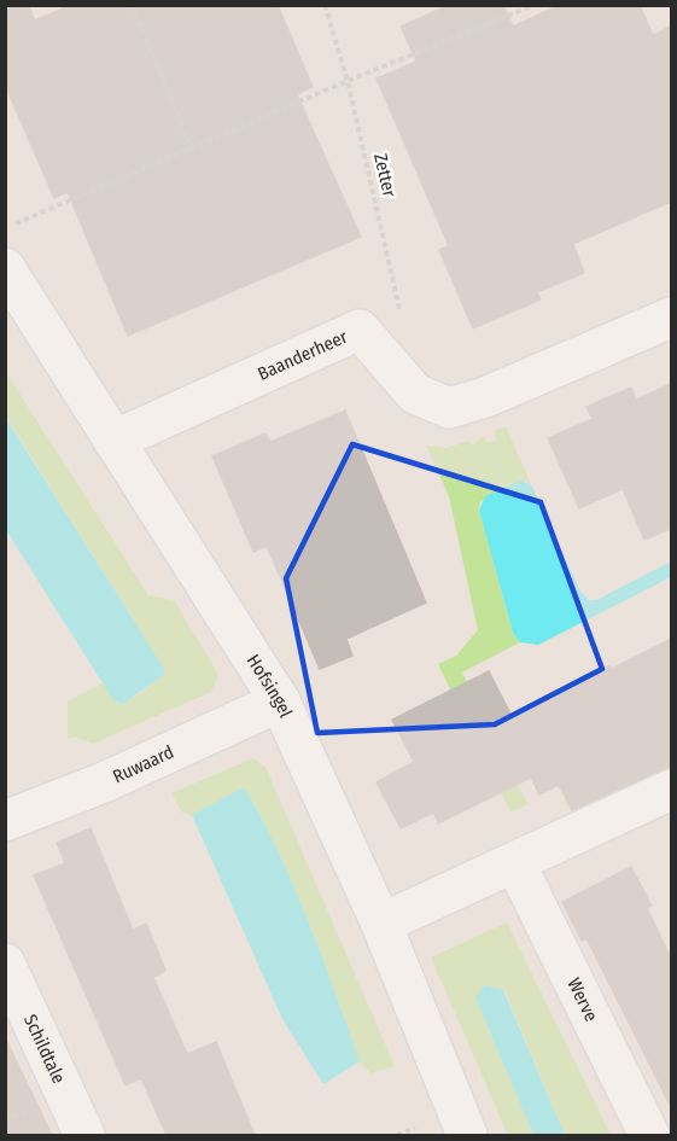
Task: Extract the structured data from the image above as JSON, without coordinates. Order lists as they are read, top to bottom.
{
  "streets": {
    "street": [
      "Baanderheer",
      "Hofsingel",
      "Ruwaard",
      "Werve",
      "Schildtale"
    ],
    "path": ["Zetter"]
  },
  "crossings": [
    ["Zetter", "Baanderheer"],
    ["Baanderheer", "Hofsingel"],
    ["Hofsingel", "Ruwaard"]
  ]
}
